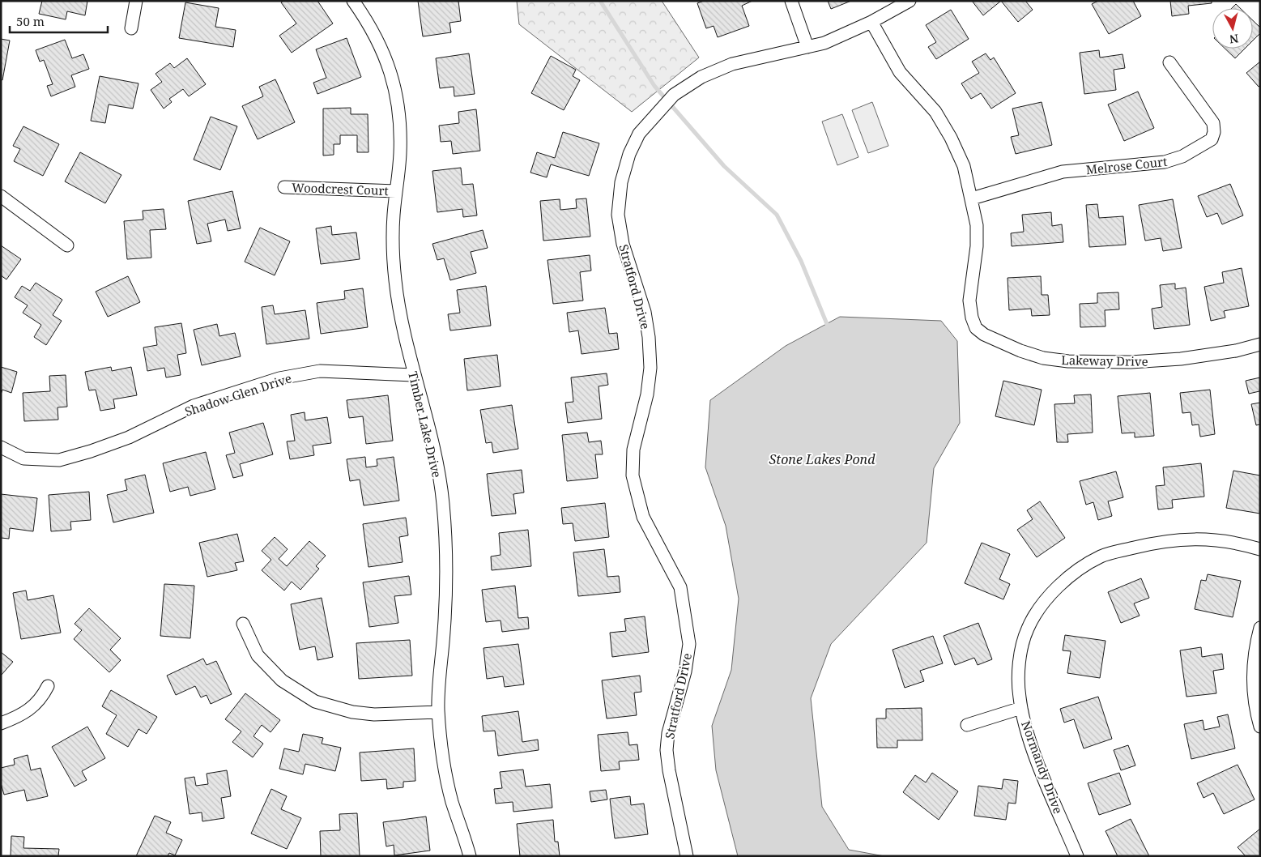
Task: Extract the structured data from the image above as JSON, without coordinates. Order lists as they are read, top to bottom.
{
  "streets": {
    "street": [
      "Melrose Court",
      "Woodcrest Court",
      "Stratford Drive",
      "Lakeway Drive",
      "Shadow Glen Drive",
      "Timber Lake Drive",
      "Normandy Drive"
    ]
  },
  "crossings": [
    ["Melrose Court", "Lakeway Drive"],
    ["Woodcrest Court", "Timber Lake Drive"],
    ["Stratford Drive", "Lakeway Drive"],
    ["Shadow Glen Drive", "Timber Lake Drive"]
  ],
  "water": ["Stone Lakes Pond"],
  "scale_bar": "50 m",
  "north": "bottom"
}
